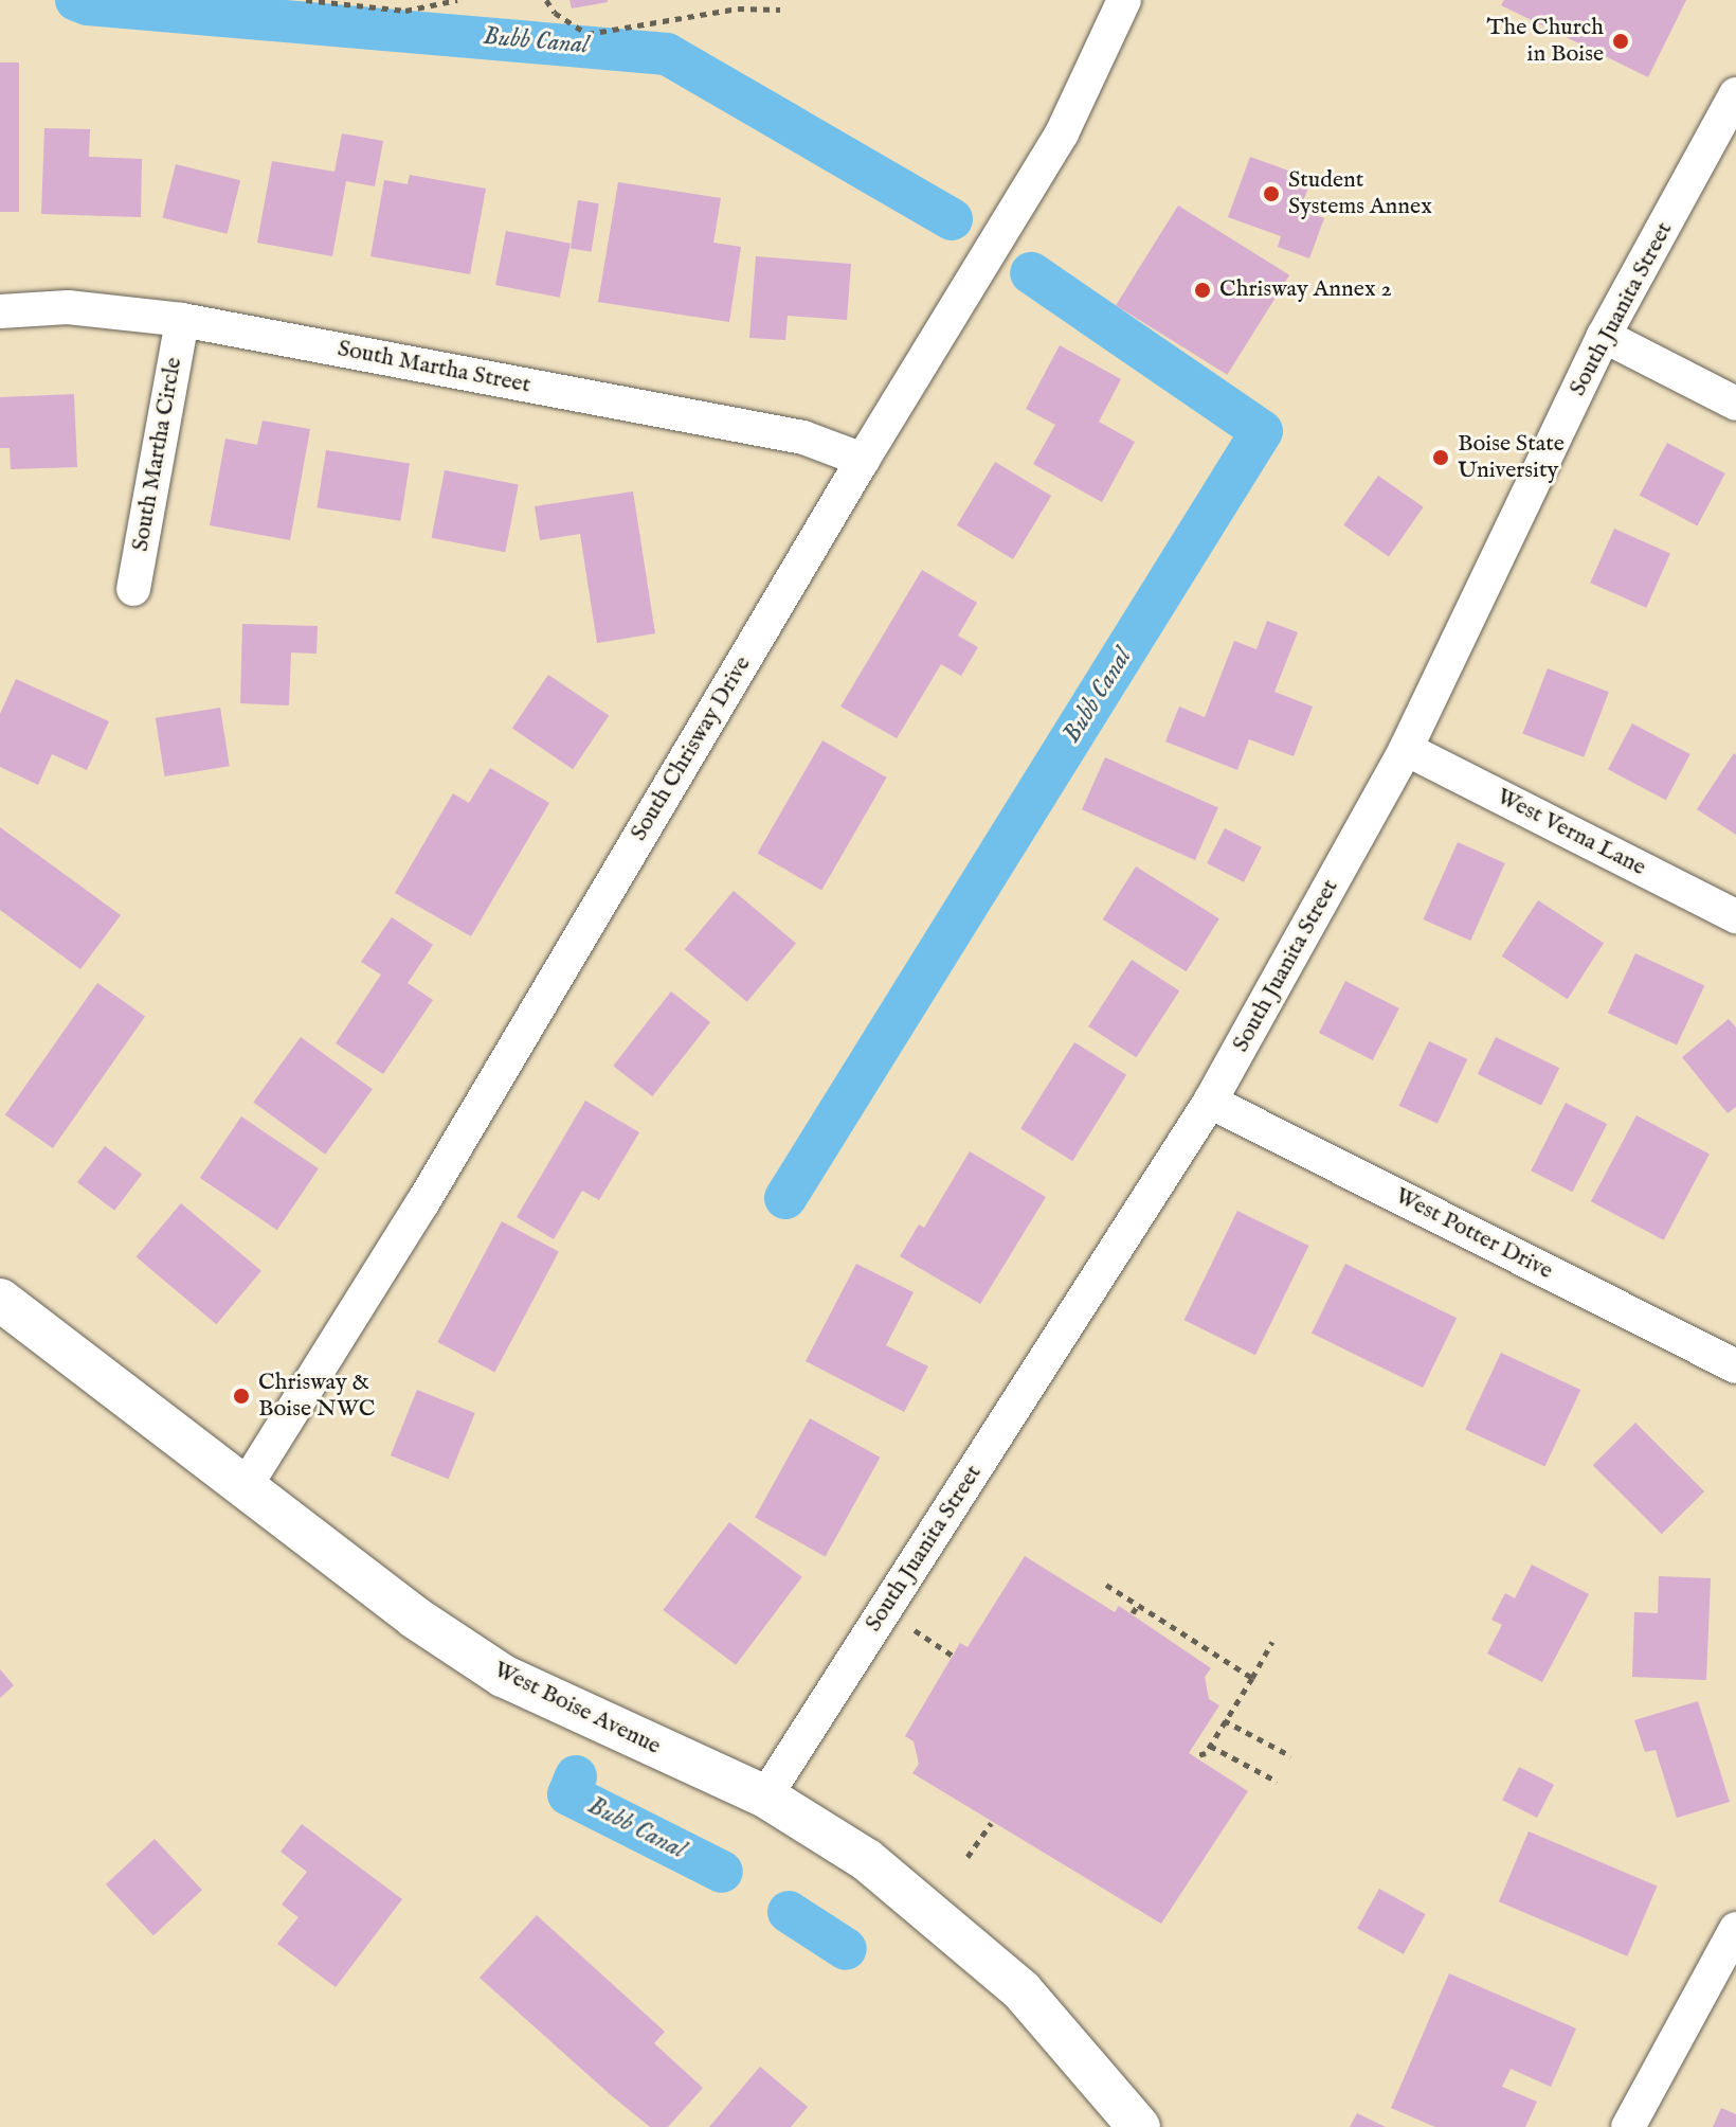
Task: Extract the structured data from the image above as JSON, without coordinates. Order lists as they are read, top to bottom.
{
  "streets": {
    "street": [
      "South Juanita Street",
      "South Martha Street",
      "South Martha Circle",
      "South Chrisway Drive",
      "West Verna Lane",
      "West Potter Drive",
      "West Boise Avenue"
    ]
  },
  "crossings": [
    ["South Juanita Street", "West Verna Lane"],
    ["South Juanita Street", "West Potter Drive"],
    ["South Juanita Street", "West Boise Avenue"],
    ["South Martha Street", "South Martha Circle"],
    ["South Martha Street", "South Chrisway Drive"],
    ["South Chrisway Drive", "West Boise Avenue"]
  ],
  "water": ["Bubb Canal"],
  "places": [
    "The Church in Boise",
    "Student Systems Annex",
    "Chrisway Annex 2",
    "Boise State University",
    "Chrisway & Boise NWC"
  ]
}
